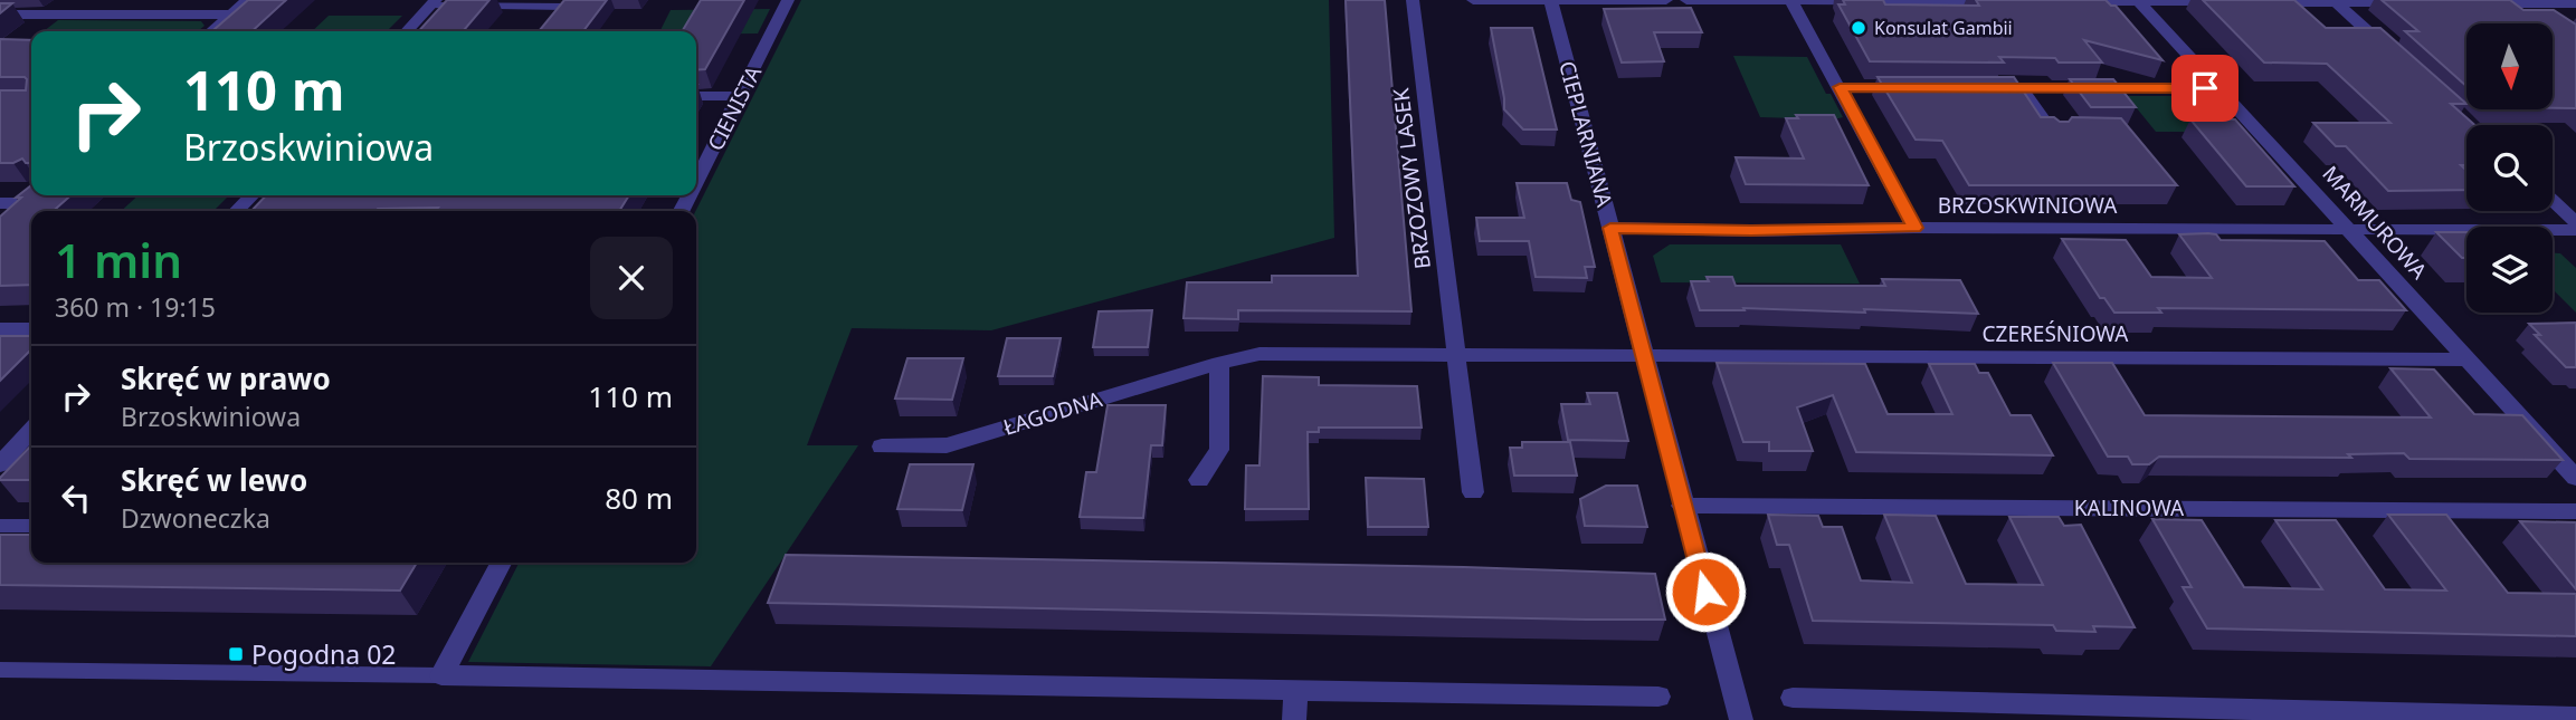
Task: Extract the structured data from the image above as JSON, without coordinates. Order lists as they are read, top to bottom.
{
  "streets": {
    "street": [
      "CIENISTA",
      "CIEPLARNIANA",
      "BRZOZOWY LASEK",
      "BRZOSKWINIOWA",
      "MARMUROWA",
      "CZEREŚNIOWA",
      "ŁAGODNA",
      "KALINOWA"
    ]
  },
  "crossings": [
    ["CIEPLARNIANA", "BRZOSKWINIOWA"],
    ["CIEPLARNIANA", "CZEREŚNIOWA"],
    ["CIEPLARNIANA", "ŁAGODNA"],
    ["CIEPLARNIANA", "KALINOWA"],
    ["BRZOZOWY LASEK", "ŁAGODNA"],
    ["BRZOSKWINIOWA", "MARMUROWA"],
    ["MARMUROWA", "CZEREŚNIOWA"],
    ["CZEREŚNIOWA", "ŁAGODNA"]
  ],
  "places": {
    "other": ["Konsulat Gambii"],
    "transit": ["Pogodna 02"]
  },
  "north": "bottom",
  "page": {
    "turn": ["110 m", "Brzoskwiniowa"],
    "heading": ["1 min", "360 m · 19:15"],
    "list": [
      {
        "name": "Skręć w prawo",
        "note": "Brzoskwiniowa",
        "value": "110 m"
      },
      {
        "name": "Skręć w lewo",
        "note": "Dzwoneczka",
        "value": "80 m"
      }
    ]
  }
}
